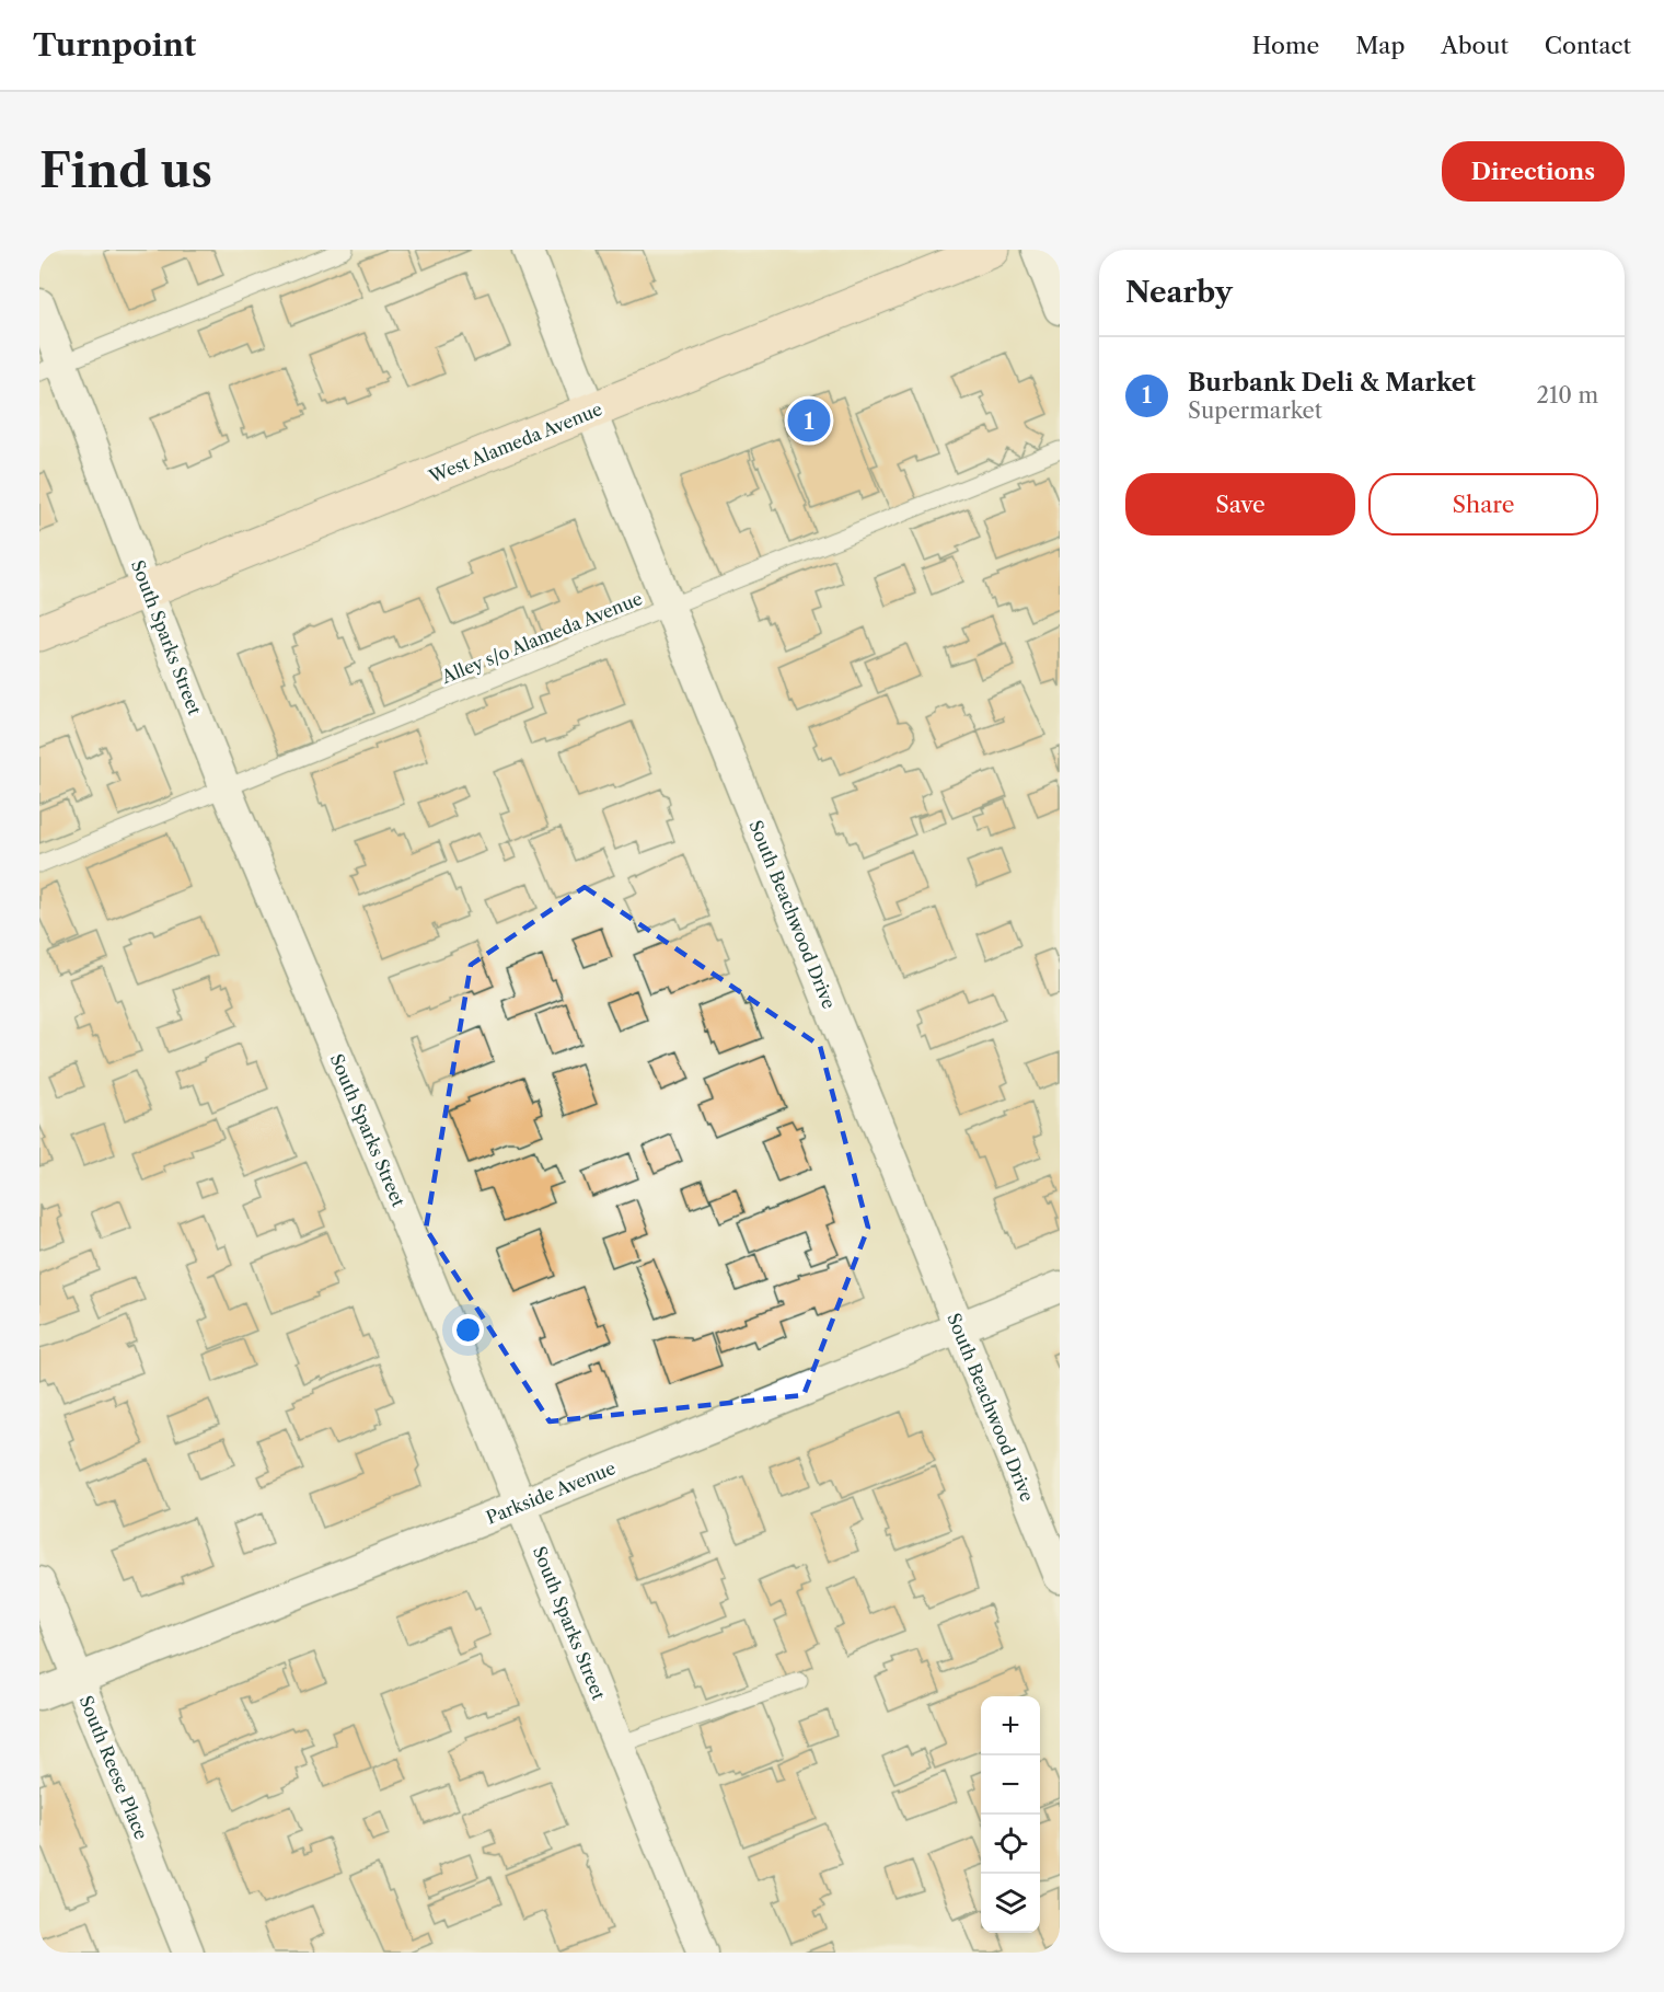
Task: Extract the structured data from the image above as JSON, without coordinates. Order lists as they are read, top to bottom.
{
  "streets": {
    "main road": ["West Alameda Avenue"],
    "street": [
      "South Sparks Street",
      "South Beachwood Drive",
      "Parkside Avenue",
      "South Reese Place"
    ],
    "lane": ["Alley s/o Alameda Avenue"]
  },
  "crossings": [
    ["West Alameda Avenue", "South Sparks Street"],
    ["West Alameda Avenue", "South Beachwood Drive"],
    ["South Sparks Street", "Alley s/o Alameda Avenue"],
    ["South Sparks Street", "Parkside Avenue"],
    ["Alley s/o Alameda Avenue", "South Beachwood Drive"],
    ["South Beachwood Drive", "Parkside Avenue"],
    ["Parkside Avenue", "South Reese Place"]
  ],
  "page": {
    "header": "Turnpoint",
    "nav": [
      "Home",
      "Map",
      "About",
      "Contact"
    ],
    "buttons": [
      "Directions",
      ["Save", "Share"]
    ],
    "title": "Find us",
    "heading": "Nearby",
    "list": [
      {
        "mark": "1",
        "name": "Burbank Deli & Market",
        "note": "Supermarket",
        "value": "210 m"
      }
    ],
    "pins": "1",
    "map_buttons": ["+", "−"]
  }
}
